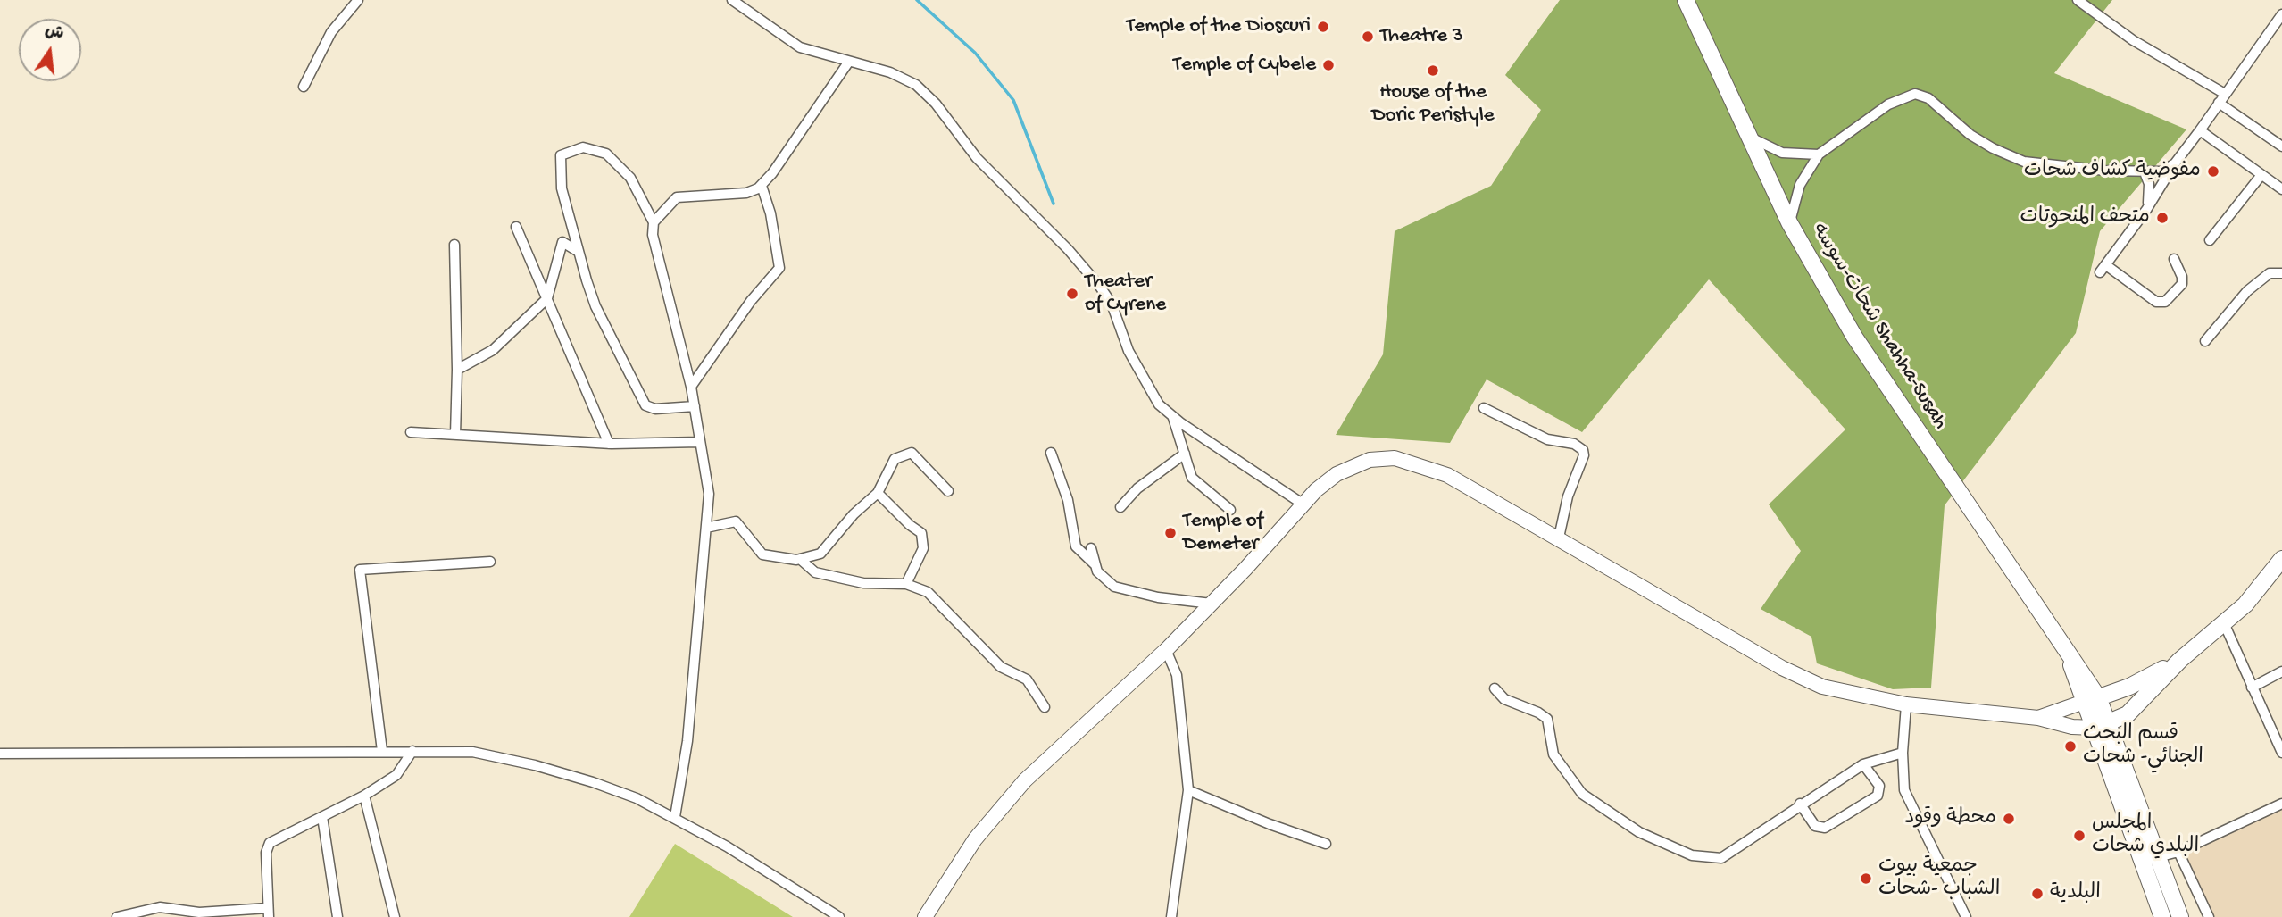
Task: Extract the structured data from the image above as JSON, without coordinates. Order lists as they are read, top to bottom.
{
  "streets": {
    "main road": ["شحات-سوسه Shahha-Susah"]
  },
  "places": [
    "Temple of the Dioscuri",
    "Theatre 3",
    "Temple of Cybele",
    "House of the Doric Peristyle",
    "مفوضية كشاف شحات",
    "متحف المنحوتات",
    "Theater of Cyrene",
    "Temple of Demeter",
    "قسم البحث الجنائي- شحات",
    "محطة وقود",
    "المجلس البلدي شحات",
    "جمعية بيوت الشباب -شحات",
    "البلدية"
  ],
  "north": "top"
}
